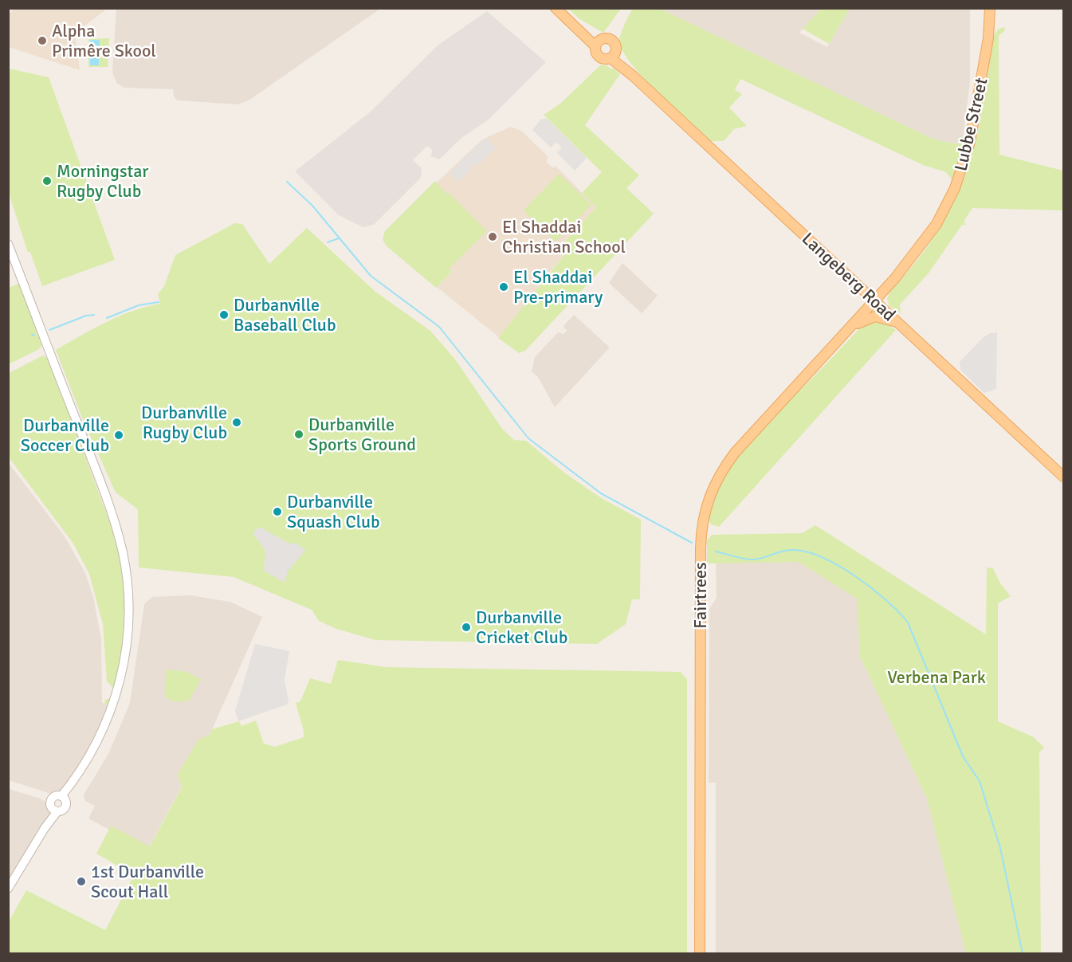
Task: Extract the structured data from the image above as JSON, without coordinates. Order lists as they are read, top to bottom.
{
  "streets": {
    "main road": ["Lubbe Street", "Langeberg Road", "Fairtrees"]
  },
  "crossings": [
    ["Lubbe Street", "Langeberg Road"],
    ["Lubbe Street", "Fairtrees"],
    ["Langeberg Road", "Fairtrees"]
  ],
  "parks": ["Verbena Park"],
  "places": [
    "Alpha Primêre Skool",
    "Morningstar Rugby Club",
    "El Shaddai Christian School",
    "El Shaddai Pre-primary",
    "Durbanville Baseball Club",
    "Durbanville Rugby Club",
    "Durbanville Sports Ground",
    "Durbanville Soccer Club",
    "Durbanville Squash Club",
    "Durbanville Cricket Club",
    "1st Durbanville Scout Hall"
  ]
}
